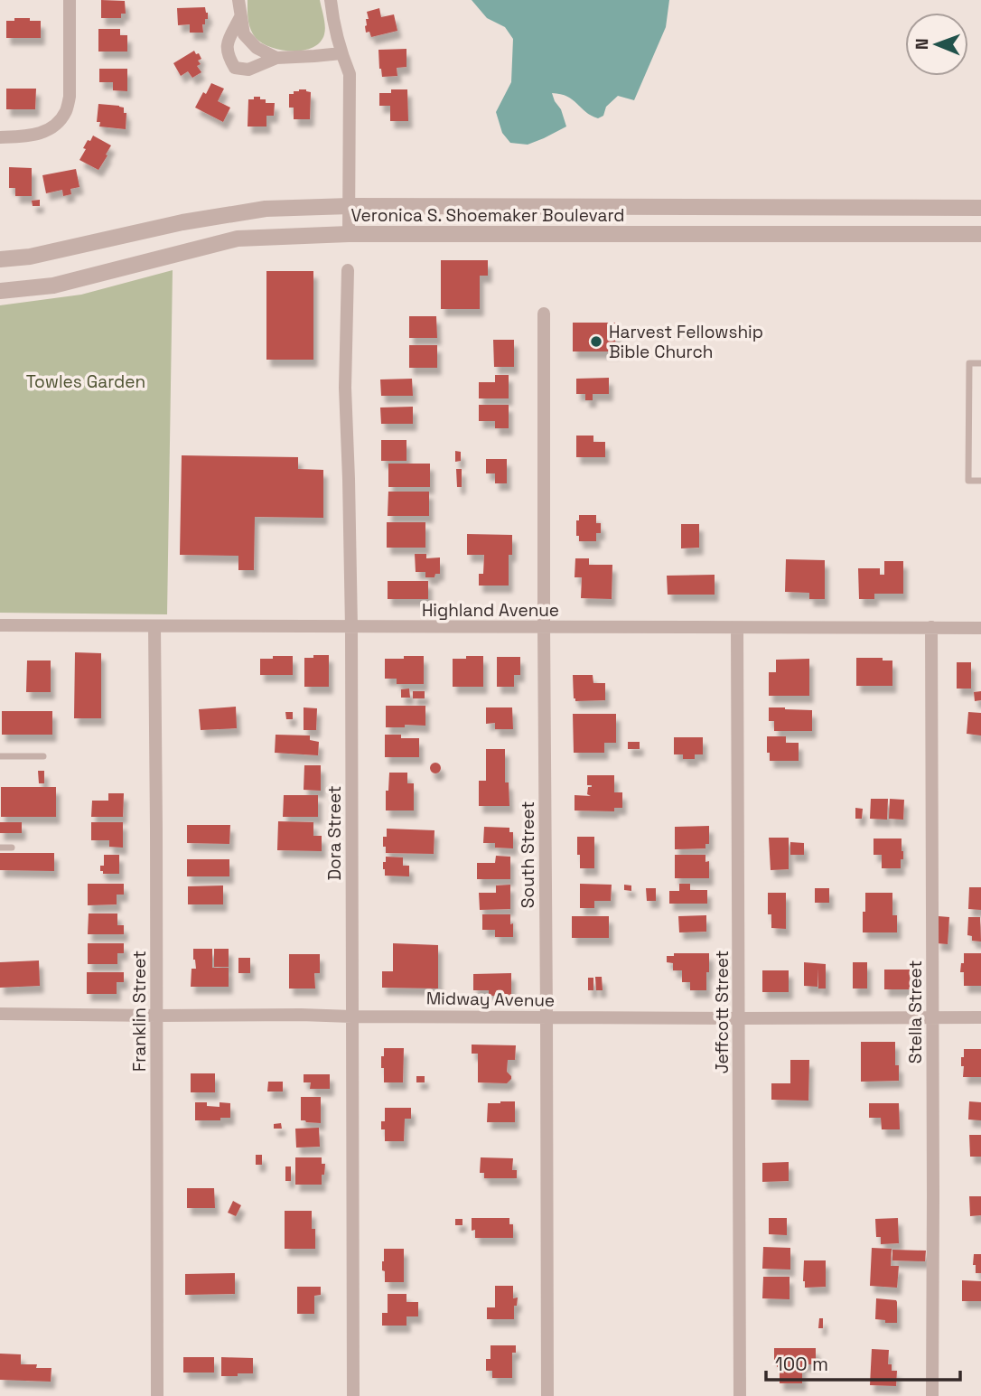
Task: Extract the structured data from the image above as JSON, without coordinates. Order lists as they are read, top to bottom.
{
  "streets": {
    "street": [
      "Veronica S. Shoemaker Boulevard",
      "Highland Avenue",
      "Dora Street",
      "South Street",
      "Midway Avenue",
      "Franklin Street",
      "Jeffcott Street",
      "Stella Street"
    ]
  },
  "crossings": [
    ["Highland Avenue", "Dora Street"],
    ["Highland Avenue", "South Street"],
    ["Highland Avenue", "Franklin Street"],
    ["Highland Avenue", "Jeffcott Street"],
    ["Highland Avenue", "Stella Street"],
    ["Dora Street", "Midway Avenue"],
    ["South Street", "Midway Avenue"],
    ["Midway Avenue", "Franklin Street"],
    ["Midway Avenue", "Jeffcott Street"],
    ["Midway Avenue", "Stella Street"]
  ],
  "parks": ["Towles Garden"],
  "places": ["Harvest Fellowship Bible Church"],
  "scale_bar": "100 m",
  "north": "left"
}
